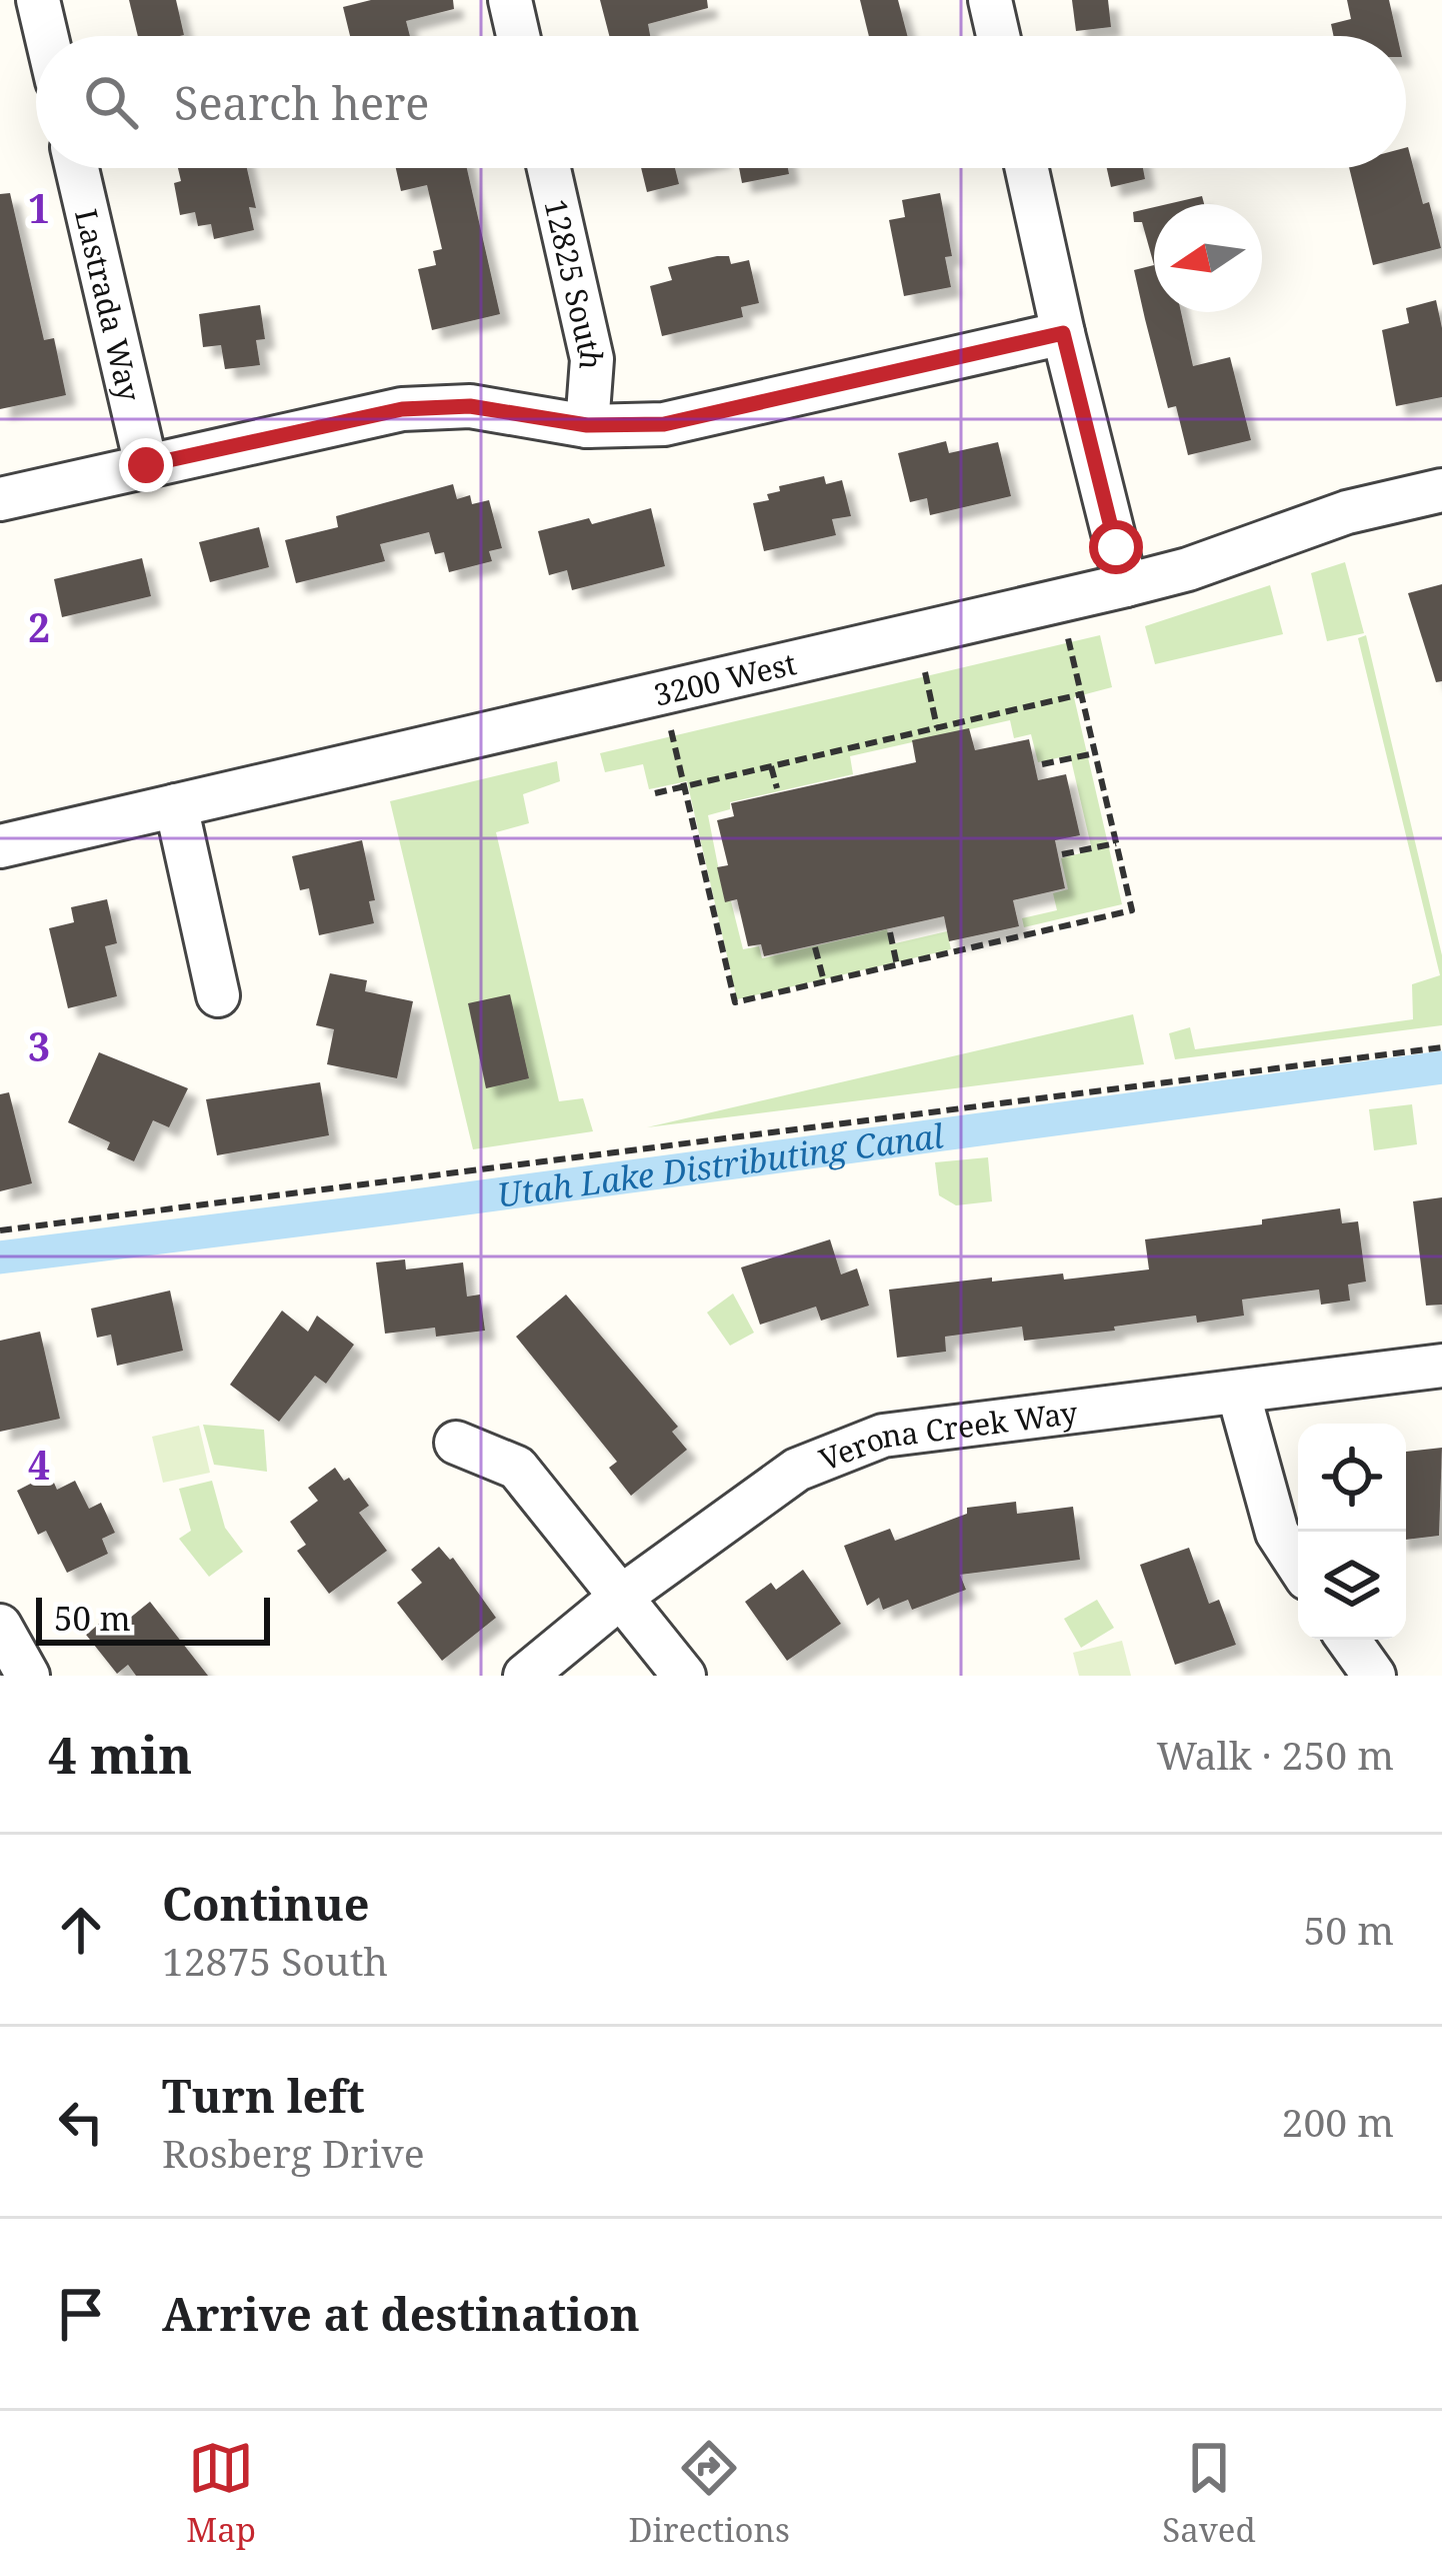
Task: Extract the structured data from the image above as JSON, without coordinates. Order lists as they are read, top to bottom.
{
  "streets": {
    "street": [
      "12825 South",
      "Lastrada Way",
      "3200 West",
      "Verona Creek Way"
    ]
  },
  "water": ["Utah Lake Distributing Canal"],
  "scale_bar": "50 m",
  "north": "left",
  "page": {
    "search": "Search here",
    "scale": "50 m",
    "heading": ["4 min", "Walk · 250 m"],
    "list": [
      ["Continue", "12875 South", "50 m"],
      ["Turn left", "Rosberg Drive", "200 m"],
      "Arrive at destination"
    ],
    "nav": ["Map", "Directions", "Saved"]
  },
  "grid": {
    "rows": [
      "1",
      "2",
      "3",
      "4"
    ]
  }
}
